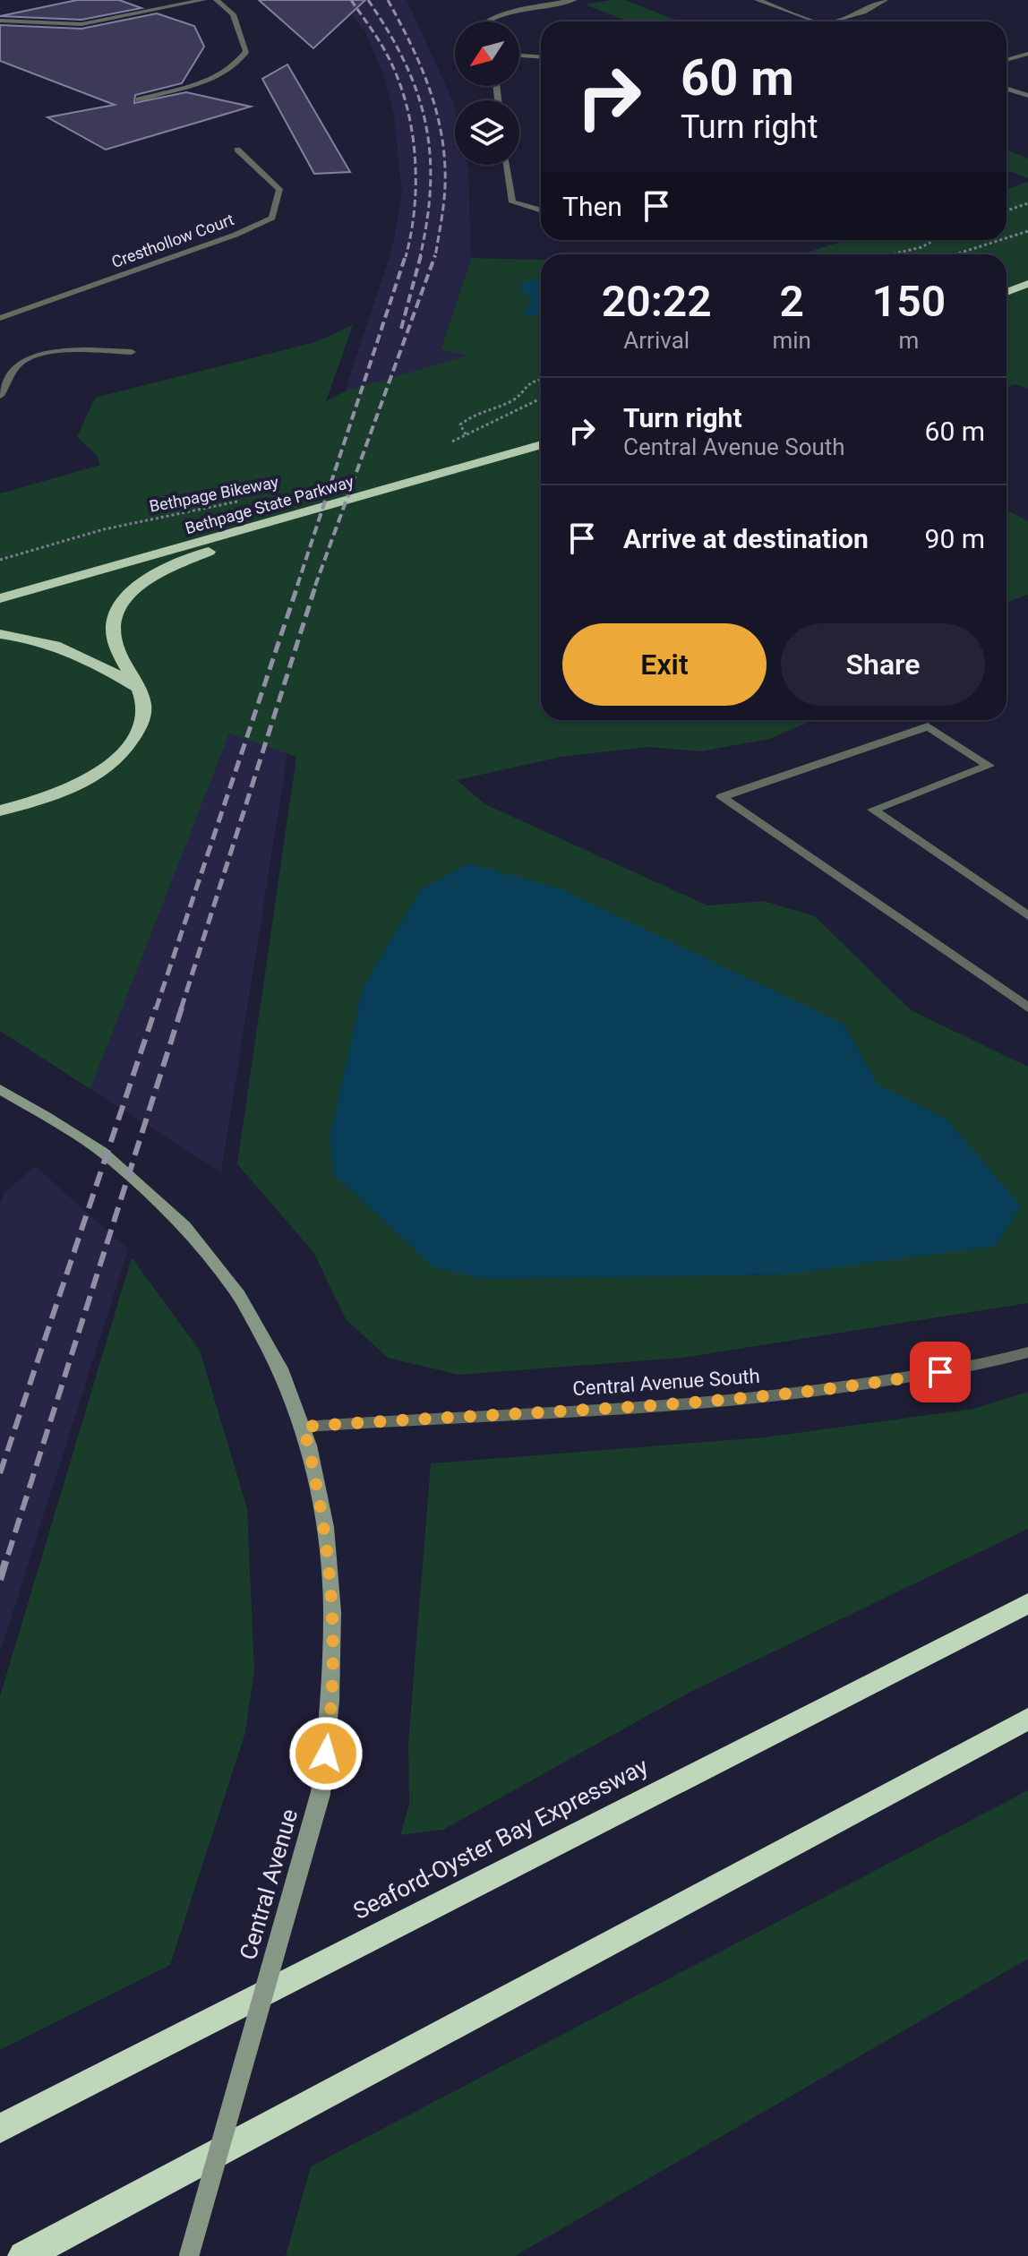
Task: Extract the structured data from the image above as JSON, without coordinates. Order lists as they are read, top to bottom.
{
  "streets": {
    "highway": ["Bethpage State Parkway", "Seaford-Oyster Bay Expressway"],
    "main road": ["Central Avenue"],
    "street": ["Cresthollow Court", "Central Avenue South"],
    "path": ["Bethpage Bikeway"]
  },
  "crossings": [
    ["Central Avenue South", "Central Avenue"]
  ],
  "north": "bottom left",
  "page": {
    "turn": ["60 m", "Turn right"],
    "then": "Then",
    "eta": [
      "20:22",
      "Arrival",
      "2",
      "min",
      "150",
      "m"
    ],
    "list": [
      {
        "name": "Turn right",
        "note": "Central Avenue South",
        "value": "60 m"
      },
      {
        "name": "Arrive at destination",
        "value": "90 m"
      }
    ],
    "buttons": ["Exit", "Share"]
  }
}
